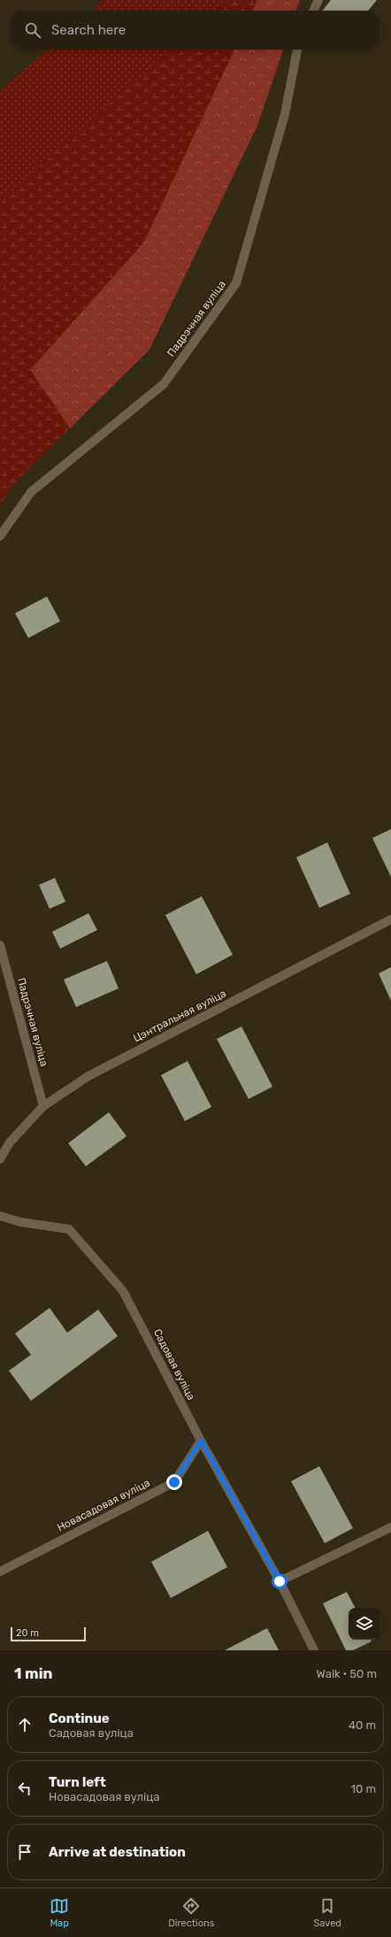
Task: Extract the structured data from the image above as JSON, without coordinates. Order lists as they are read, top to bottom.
{
  "streets": {
    "street": [
      "Падрэчная вуліца",
      "Цэнтральная вуліца",
      "Садовая вуліца",
      "Новасадовая вуліца"
    ]
  },
  "crossings": [
    ["Падрэчная вуліца", "Цэнтральная вуліца"],
    ["Садовая вуліца", "Новасадовая вуліца"]
  ],
  "scale_bar": "20 m",
  "page": {
    "search": "Search here",
    "scale": "20 m",
    "heading": ["1 min", "Walk · 50 m"],
    "list": [
      ["Continue", "Садовая вуліца", "40 m"],
      ["Turn left", "Новасадовая вуліца", "10 m"],
      "Arrive at destination"
    ],
    "nav": ["Map", "Directions", "Saved"]
  }
}
